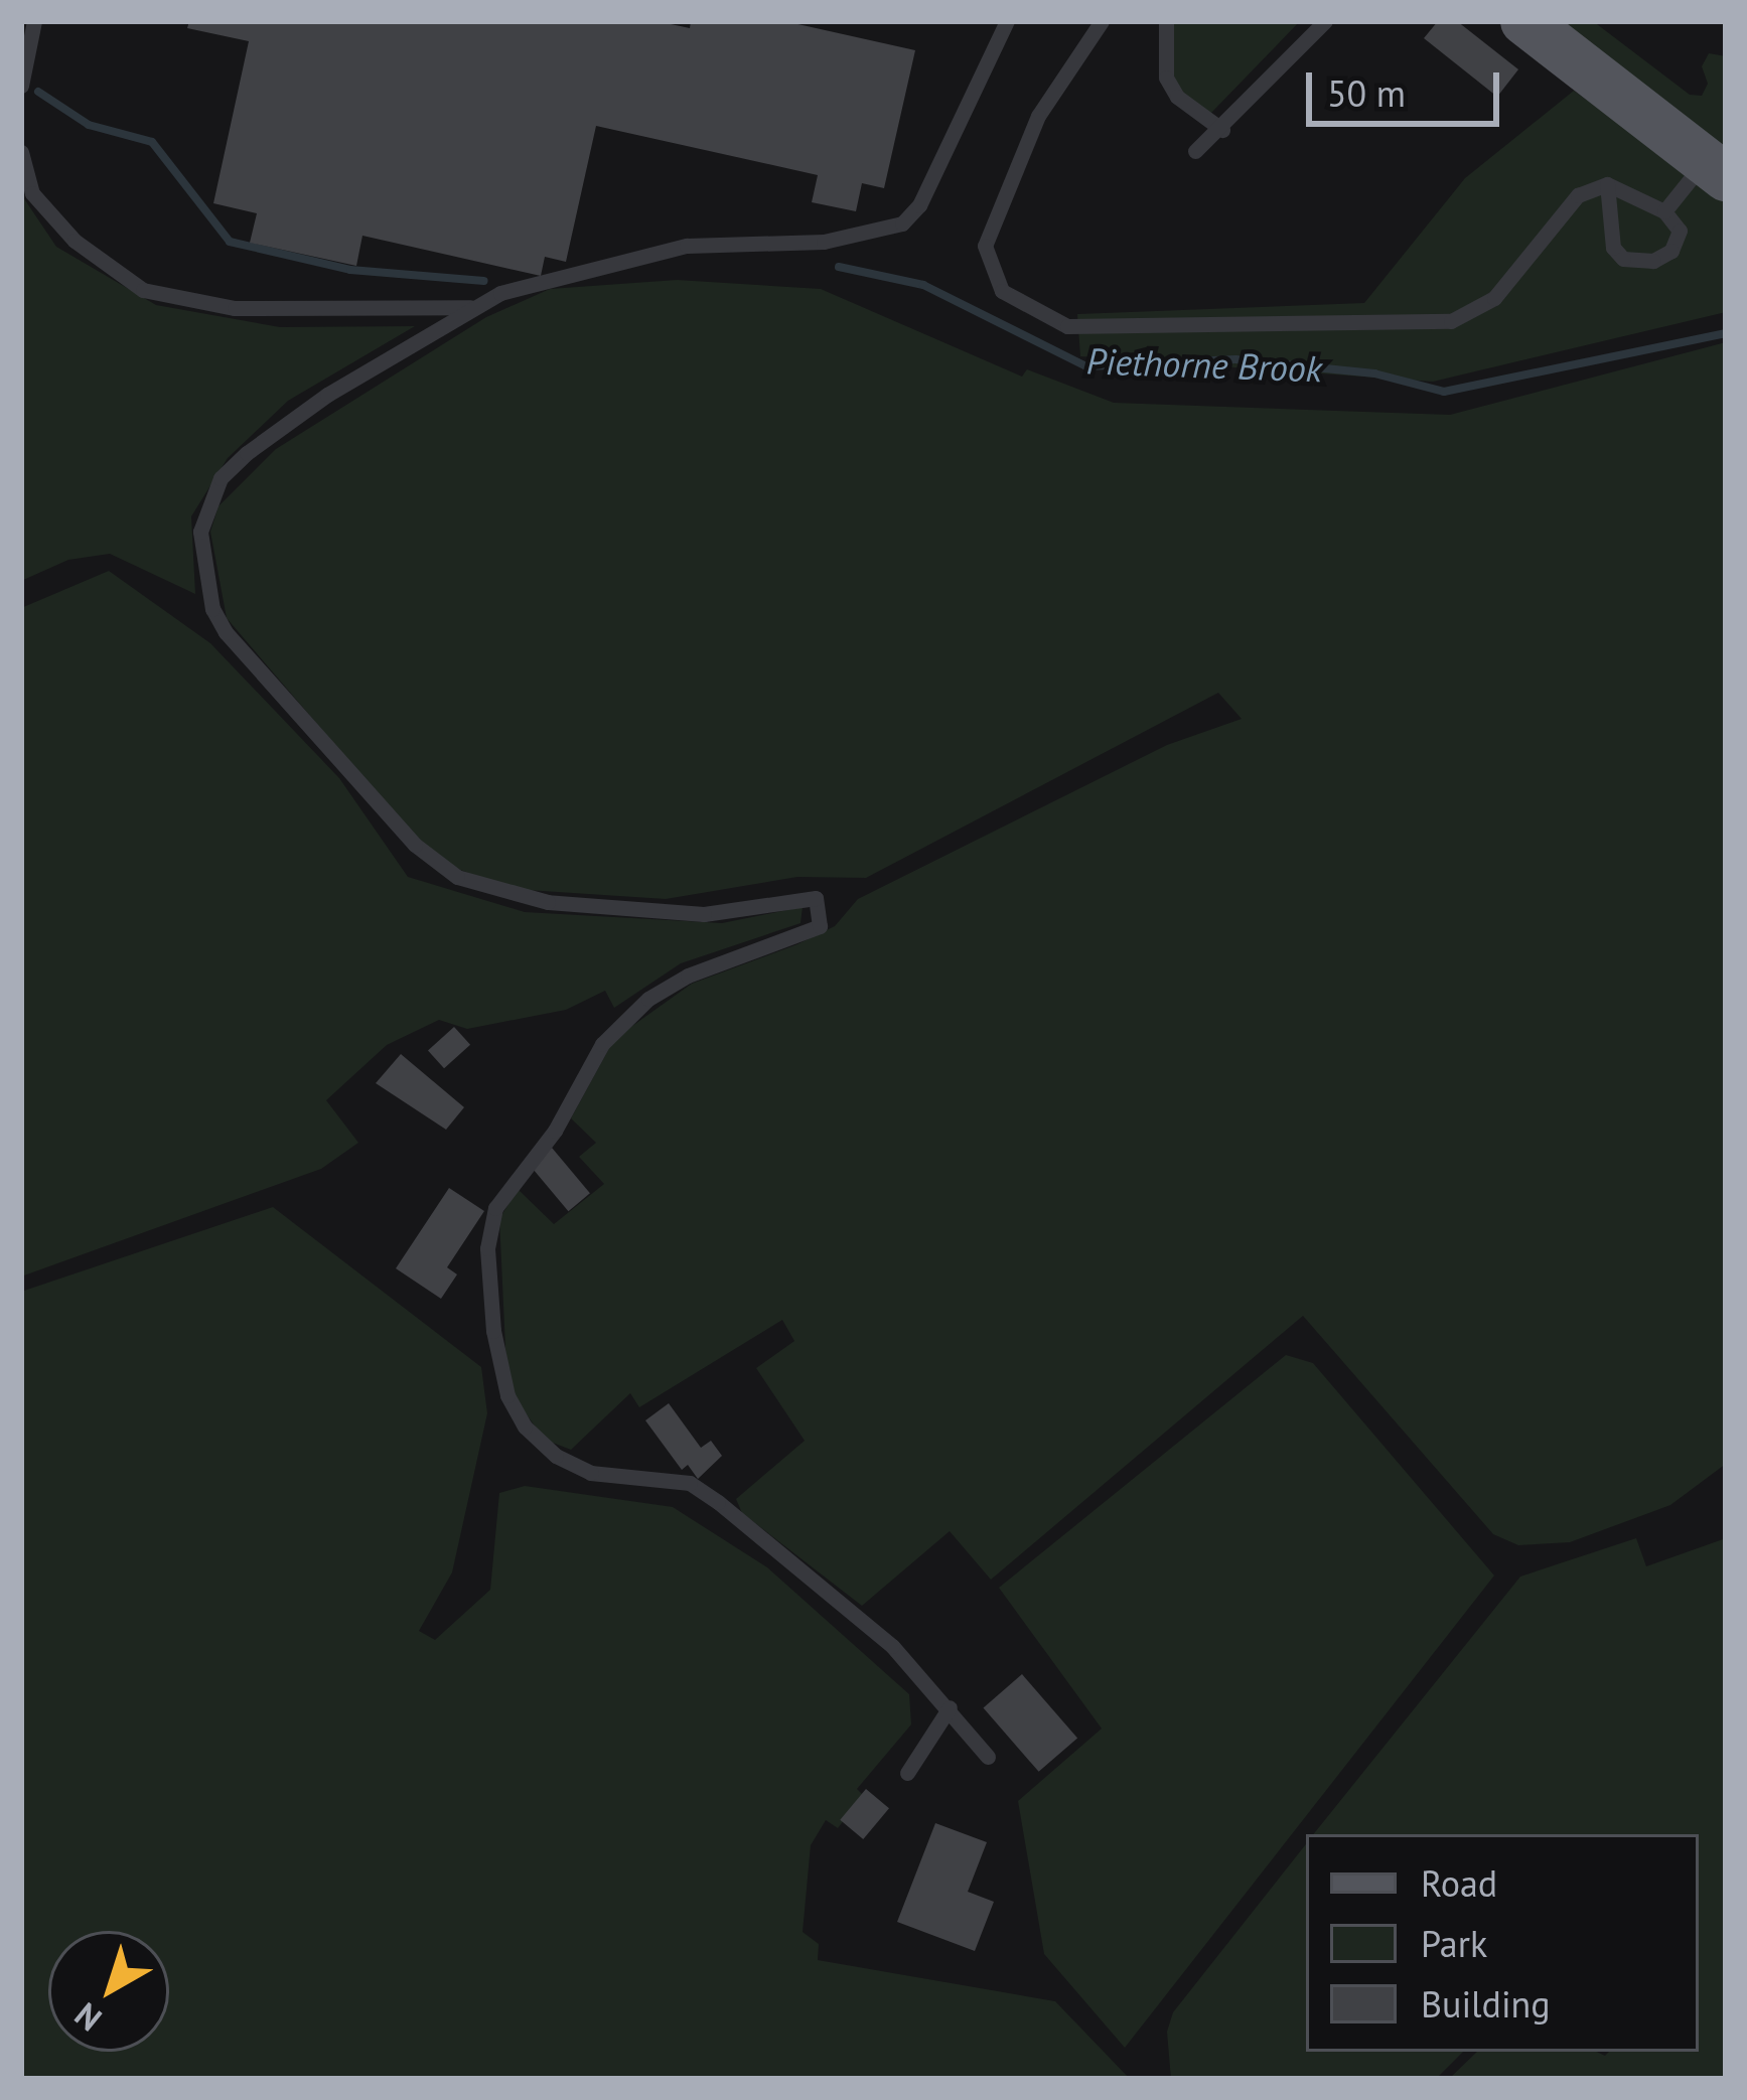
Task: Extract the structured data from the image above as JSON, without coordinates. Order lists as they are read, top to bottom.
{
  "water": ["Piethorne Brook"],
  "legend": ["Road", "Park", "Building"],
  "scale_bar": "50 m",
  "north": "bottom left"
}
